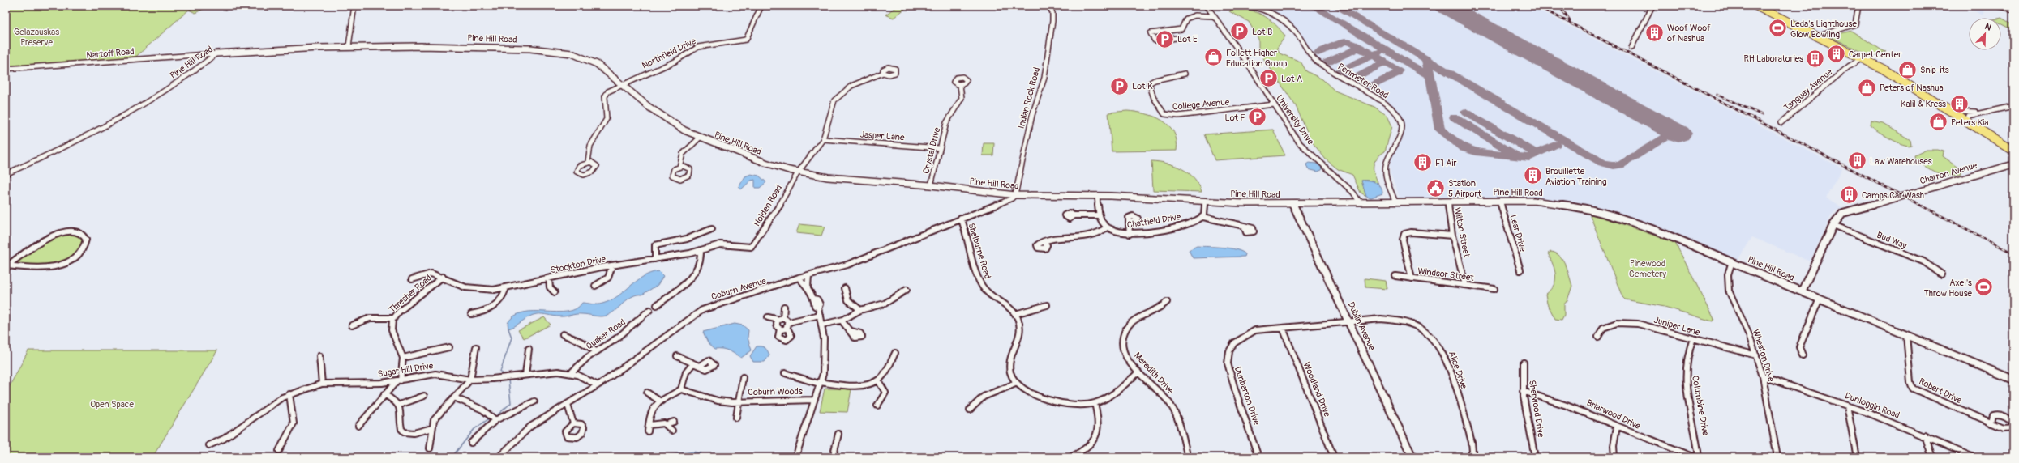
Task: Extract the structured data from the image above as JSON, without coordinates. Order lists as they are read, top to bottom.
{
  "streets": {
    "street": [
      "Pine Hill Road",
      "Nartoff Road",
      "Northfield Drive",
      "Perimeter Road",
      "Tanguay Avenue",
      "Indian Rock Road",
      "College Avenue",
      "University Drive",
      "Jasper Lane",
      "Crystal Drive",
      "Charron Avenue",
      "Holden Road",
      "Chatfield Drive",
      "Wilton Street",
      "Lear Drive",
      "Bud Way",
      "Shelburne Road",
      "Stockton Drive",
      "Windsor Street",
      "Coburn Avenue",
      "Thresher Road",
      "Dublin Avenue",
      "Juniper Lane",
      "Quaker Road",
      "Wheaton Drive",
      "Sugar Hill Drive",
      "Alice Drive",
      "Meredith Drive",
      "Woodland Drive",
      "Robert Drive",
      "Coburn Woods",
      "Dunbarton Drive",
      "Columbine Drive",
      "Dunloggin Road",
      "Sherwood Drive",
      "Briarwood Drive"
    ]
  },
  "crossings": [
    ["Pine Hill Road", "Nartoff Road"],
    ["Pine Hill Road", "Northfield Drive"],
    ["Pine Hill Road", "Perimeter Road"],
    ["Pine Hill Road", "Indian Rock Road"],
    ["Pine Hill Road", "University Drive"],
    ["Pine Hill Road", "Crystal Drive"],
    ["Pine Hill Road", "Charron Avenue"],
    ["Pine Hill Road", "Holden Road"],
    ["Pine Hill Road", "Wilton Street"],
    ["Pine Hill Road", "Lear Drive"],
    ["Pine Hill Road", "Coburn Avenue"],
    ["Pine Hill Road", "Dublin Avenue"],
    ["Pine Hill Road", "Wheaton Drive"],
    ["Pine Hill Road", "Robert Drive"],
    ["Indian Rock Road", "Coburn Avenue"],
    ["College Avenue", "University Drive"],
    ["Jasper Lane", "Crystal Drive"],
    ["Jasper Lane", "Holden Road"],
    ["Charron Avenue", "Bud Way"],
    ["Holden Road", "Stockton Drive"],
    ["Wilton Street", "Windsor Street"],
    ["Shelburne Road", "Coburn Avenue"],
    ["Stockton Drive", "Thresher Road"],
    ["Coburn Avenue", "Sugar Hill Drive"],
    ["Coburn Avenue", "Coburn Woods"],
    ["Thresher Road", "Sugar Hill Drive"],
    ["Dublin Avenue", "Alice Drive"],
    ["Dublin Avenue", "Dunbarton Drive"],
    ["Juniper Lane", "Wheaton Drive"],
    ["Juniper Lane", "Columbine Drive"],
    ["Quaker Road", "Sugar Hill Drive"],
    ["Wheaton Drive", "Dunloggin Road"],
    ["Alice Drive", "Dunbarton Drive"],
    ["Woodland Drive", "Dunbarton Drive"],
    ["Sherwood Drive", "Briarwood Drive"]
  ],
  "parks": ["Gelazauskas Preserve", "Pinewood Cemetery", "Open Space"],
  "places": {
    "sports": ["Leda's Lighthouse Glow Bowling", "Axel's Throw House"],
    "parking": [
      "Lot B",
      "Lot E",
      "Lot A",
      "Lot K",
      "Lot F"
    ],
    "building": [
      "Woof Woof of Nashua",
      "Carpet Center",
      "RH Laboratories",
      "Kalil & Kress",
      "Law Warehouses",
      "F1 Air",
      "Brouillette Aviation Training",
      "Camps Car Wash"
    ],
    "shop": [
      "Follett Higher Education Group",
      "Snip-its",
      "Peters of Nashua",
      "Peters Kia"
    ],
    "public building": ["Station 5 Airport"]
  },
  "north": "top right"
}
